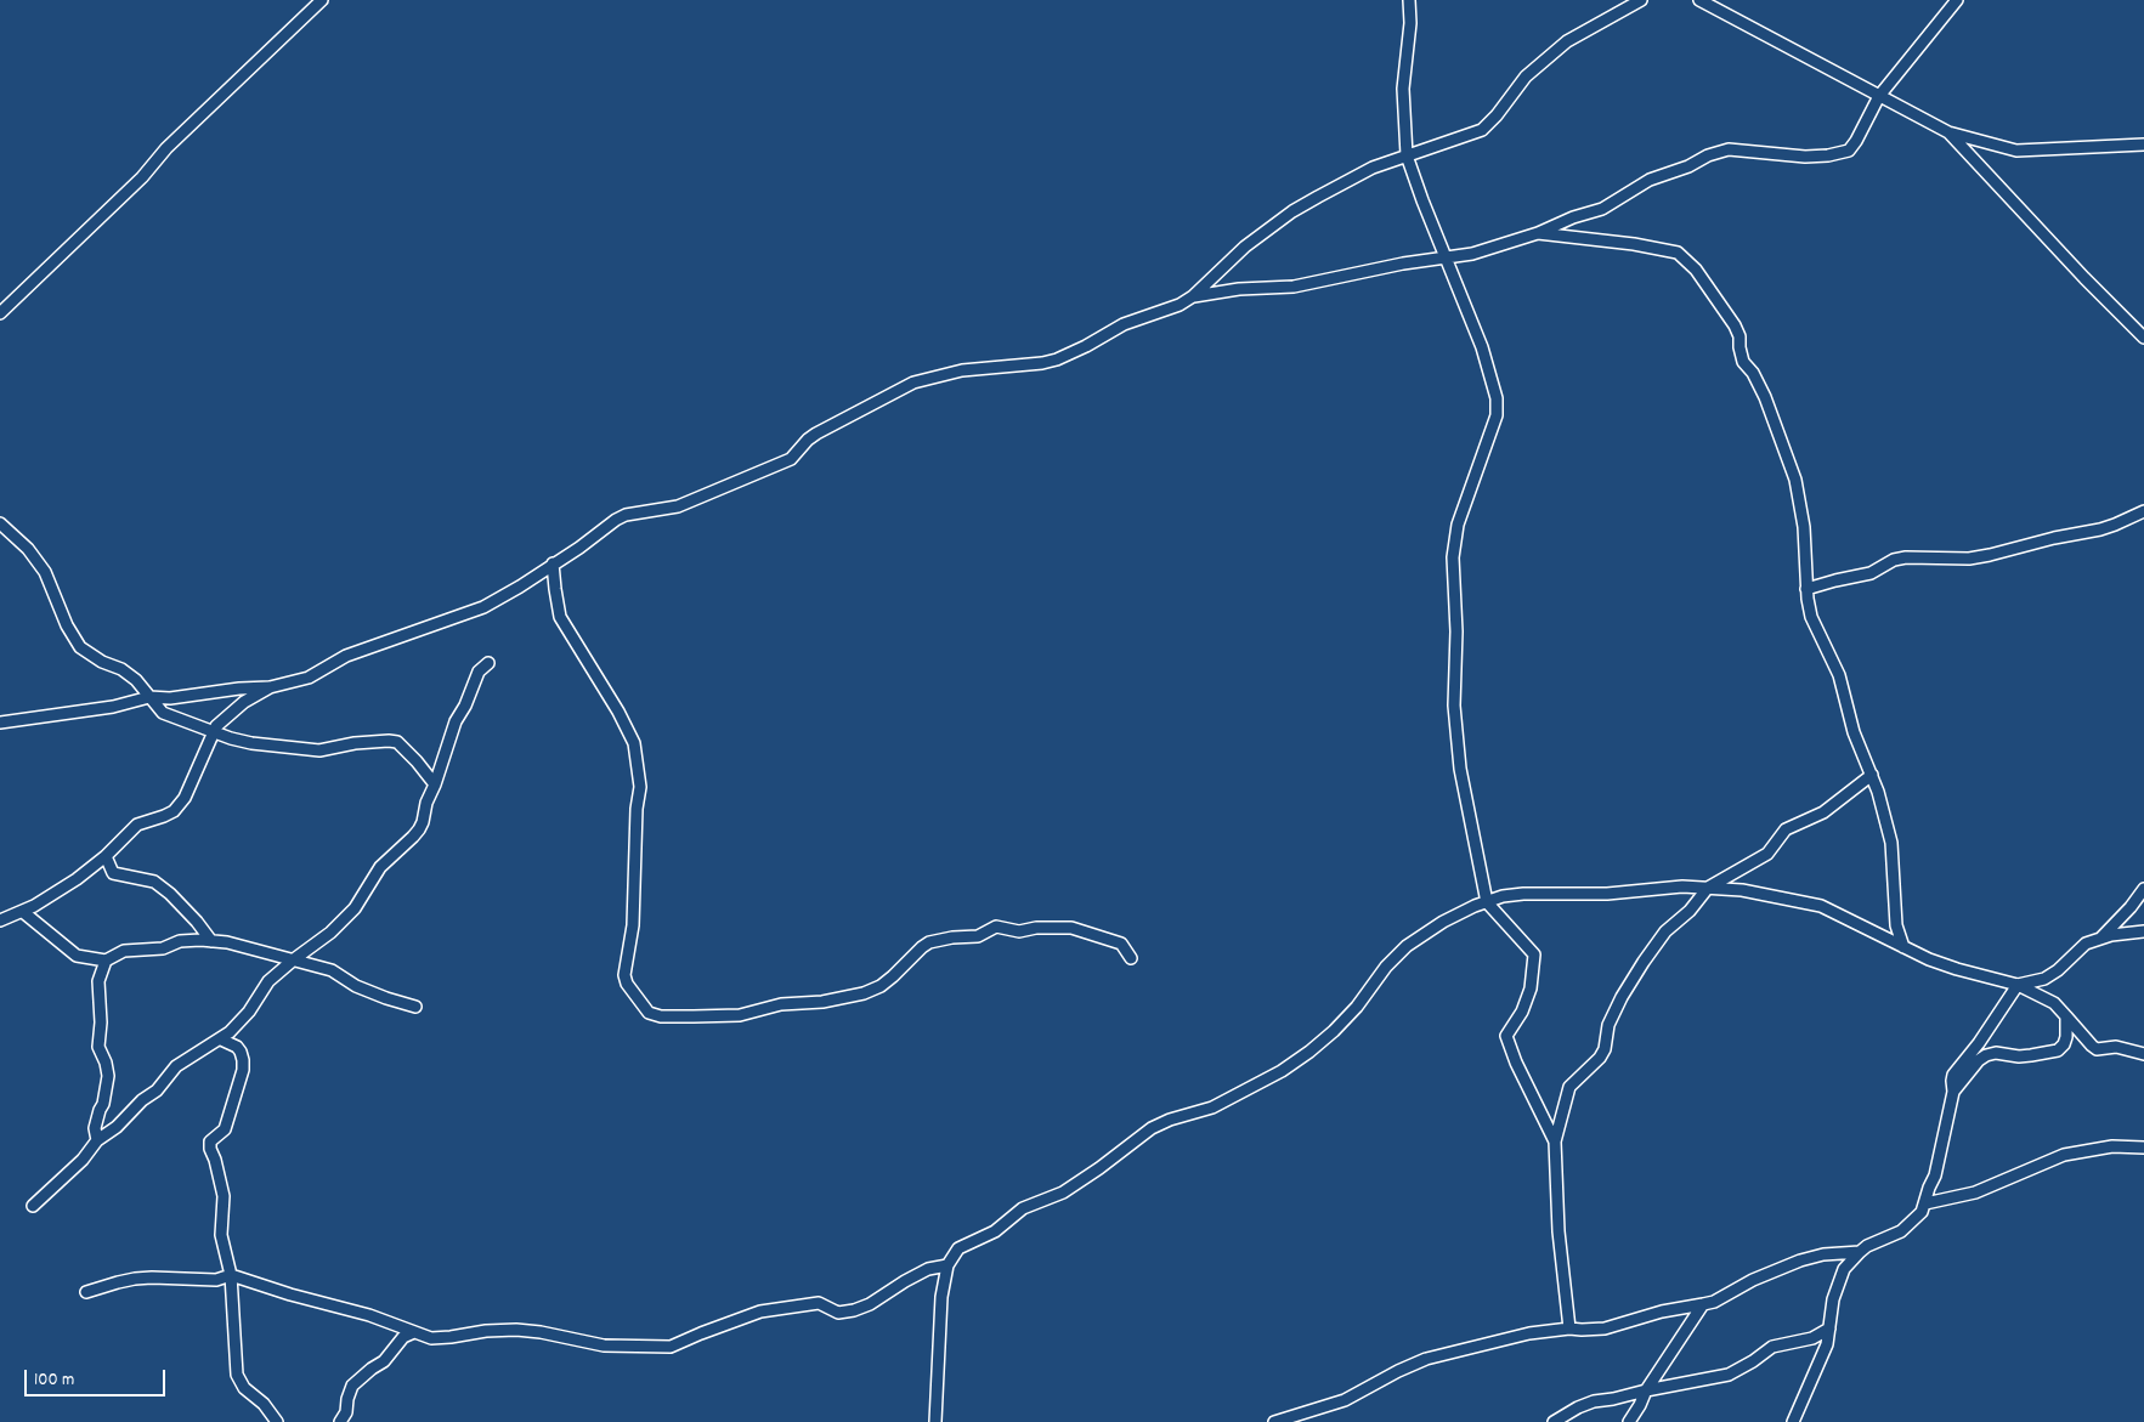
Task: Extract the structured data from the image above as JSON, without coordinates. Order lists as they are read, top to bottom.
{
  "scale_bar": "100 m"
}
